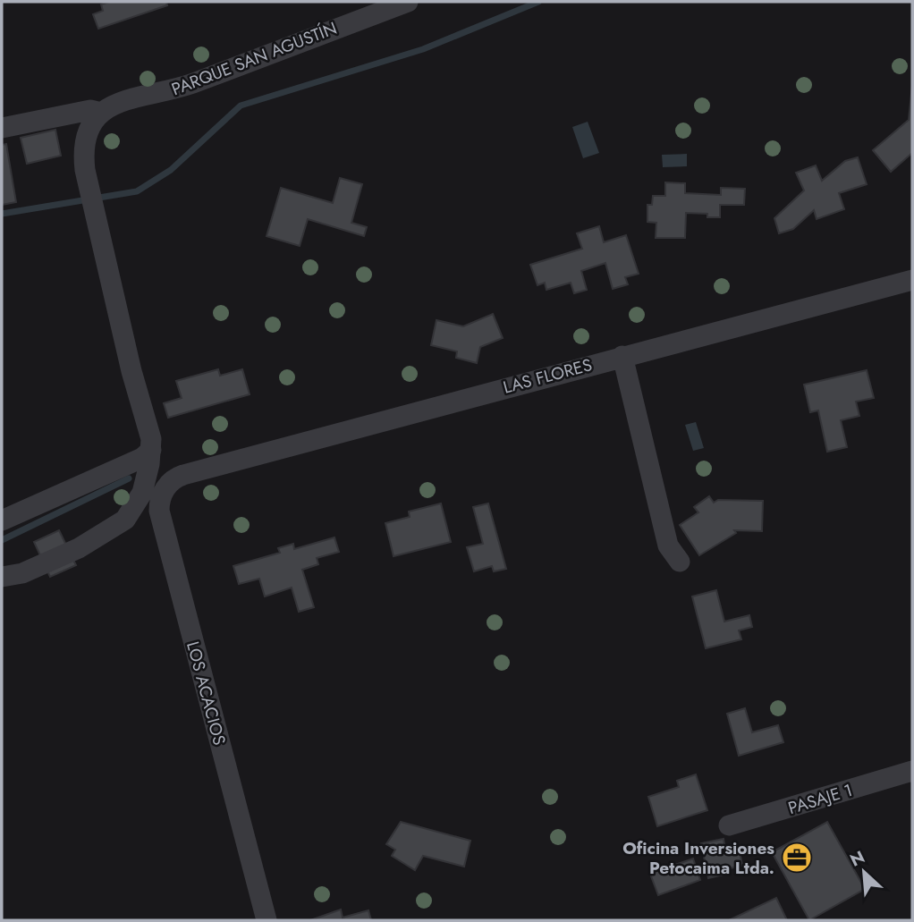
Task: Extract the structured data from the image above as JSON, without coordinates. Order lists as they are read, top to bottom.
{
  "streets": {
    "street": [
      "PARQUE SAN AGUSTÍN",
      "LAS FLORES",
      "LOS ACACIOS",
      "PASAJE 1"
    ]
  },
  "crossings": [
    ["LAS FLORES", "LOS ACACIOS"]
  ],
  "places": {
    "office": ["Oficina Inversiones Petocaima Ltda."]
  },
  "north": "top left"
}
